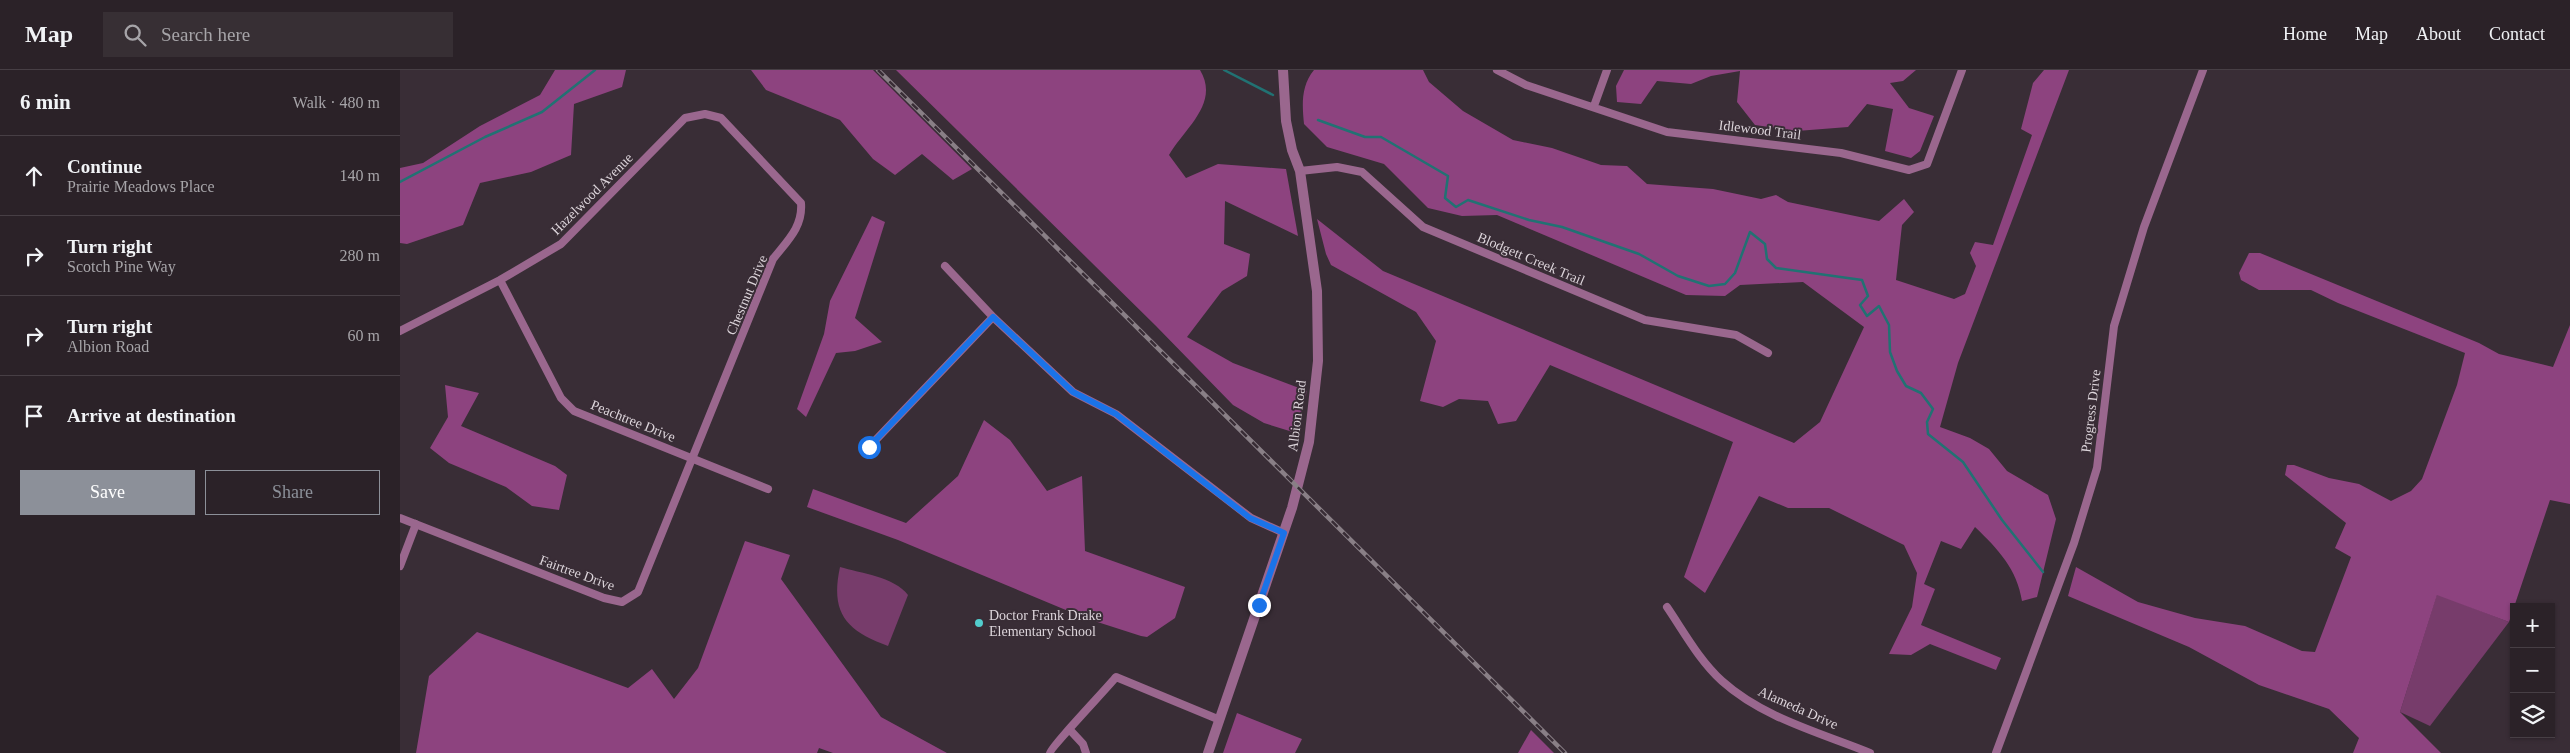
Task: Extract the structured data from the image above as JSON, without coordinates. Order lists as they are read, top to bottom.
{
  "streets": {
    "street": [
      "Idlewood Trail",
      "Hazelwood Avenue",
      "Blodgett Creek Trail",
      "Chestnut Drive",
      "Progress Drive",
      "Albion Road",
      "Peachtree Drive",
      "Fairtree Drive",
      "Alameda Drive"
    ]
  },
  "crossings": [
    ["Hazelwood Avenue", "Chestnut Drive"],
    ["Hazelwood Avenue", "Peachtree Drive"],
    ["Blodgett Creek Trail", "Albion Road"],
    ["Chestnut Drive", "Peachtree Drive"],
    ["Chestnut Drive", "Fairtree Drive"],
    ["Peachtree Drive", "Fairtree Drive"]
  ],
  "places": ["Doctor Frank Drake Elementary School"],
  "page": {
    "header": "Map",
    "search": "Search here",
    "nav": [
      "Home",
      "Map",
      "About",
      "Contact"
    ],
    "heading": ["6 min", "Walk · 480 m"],
    "list": [
      ["Continue", "Prairie Meadows Place", "140 m"],
      ["Turn right", "Scotch Pine Way", "280 m"],
      ["Turn right", "Albion Road", "60 m"],
      "Arrive at destination"
    ],
    "buttons": ["Save", "Share"],
    "map_buttons": ["+", "−"]
  }
}
